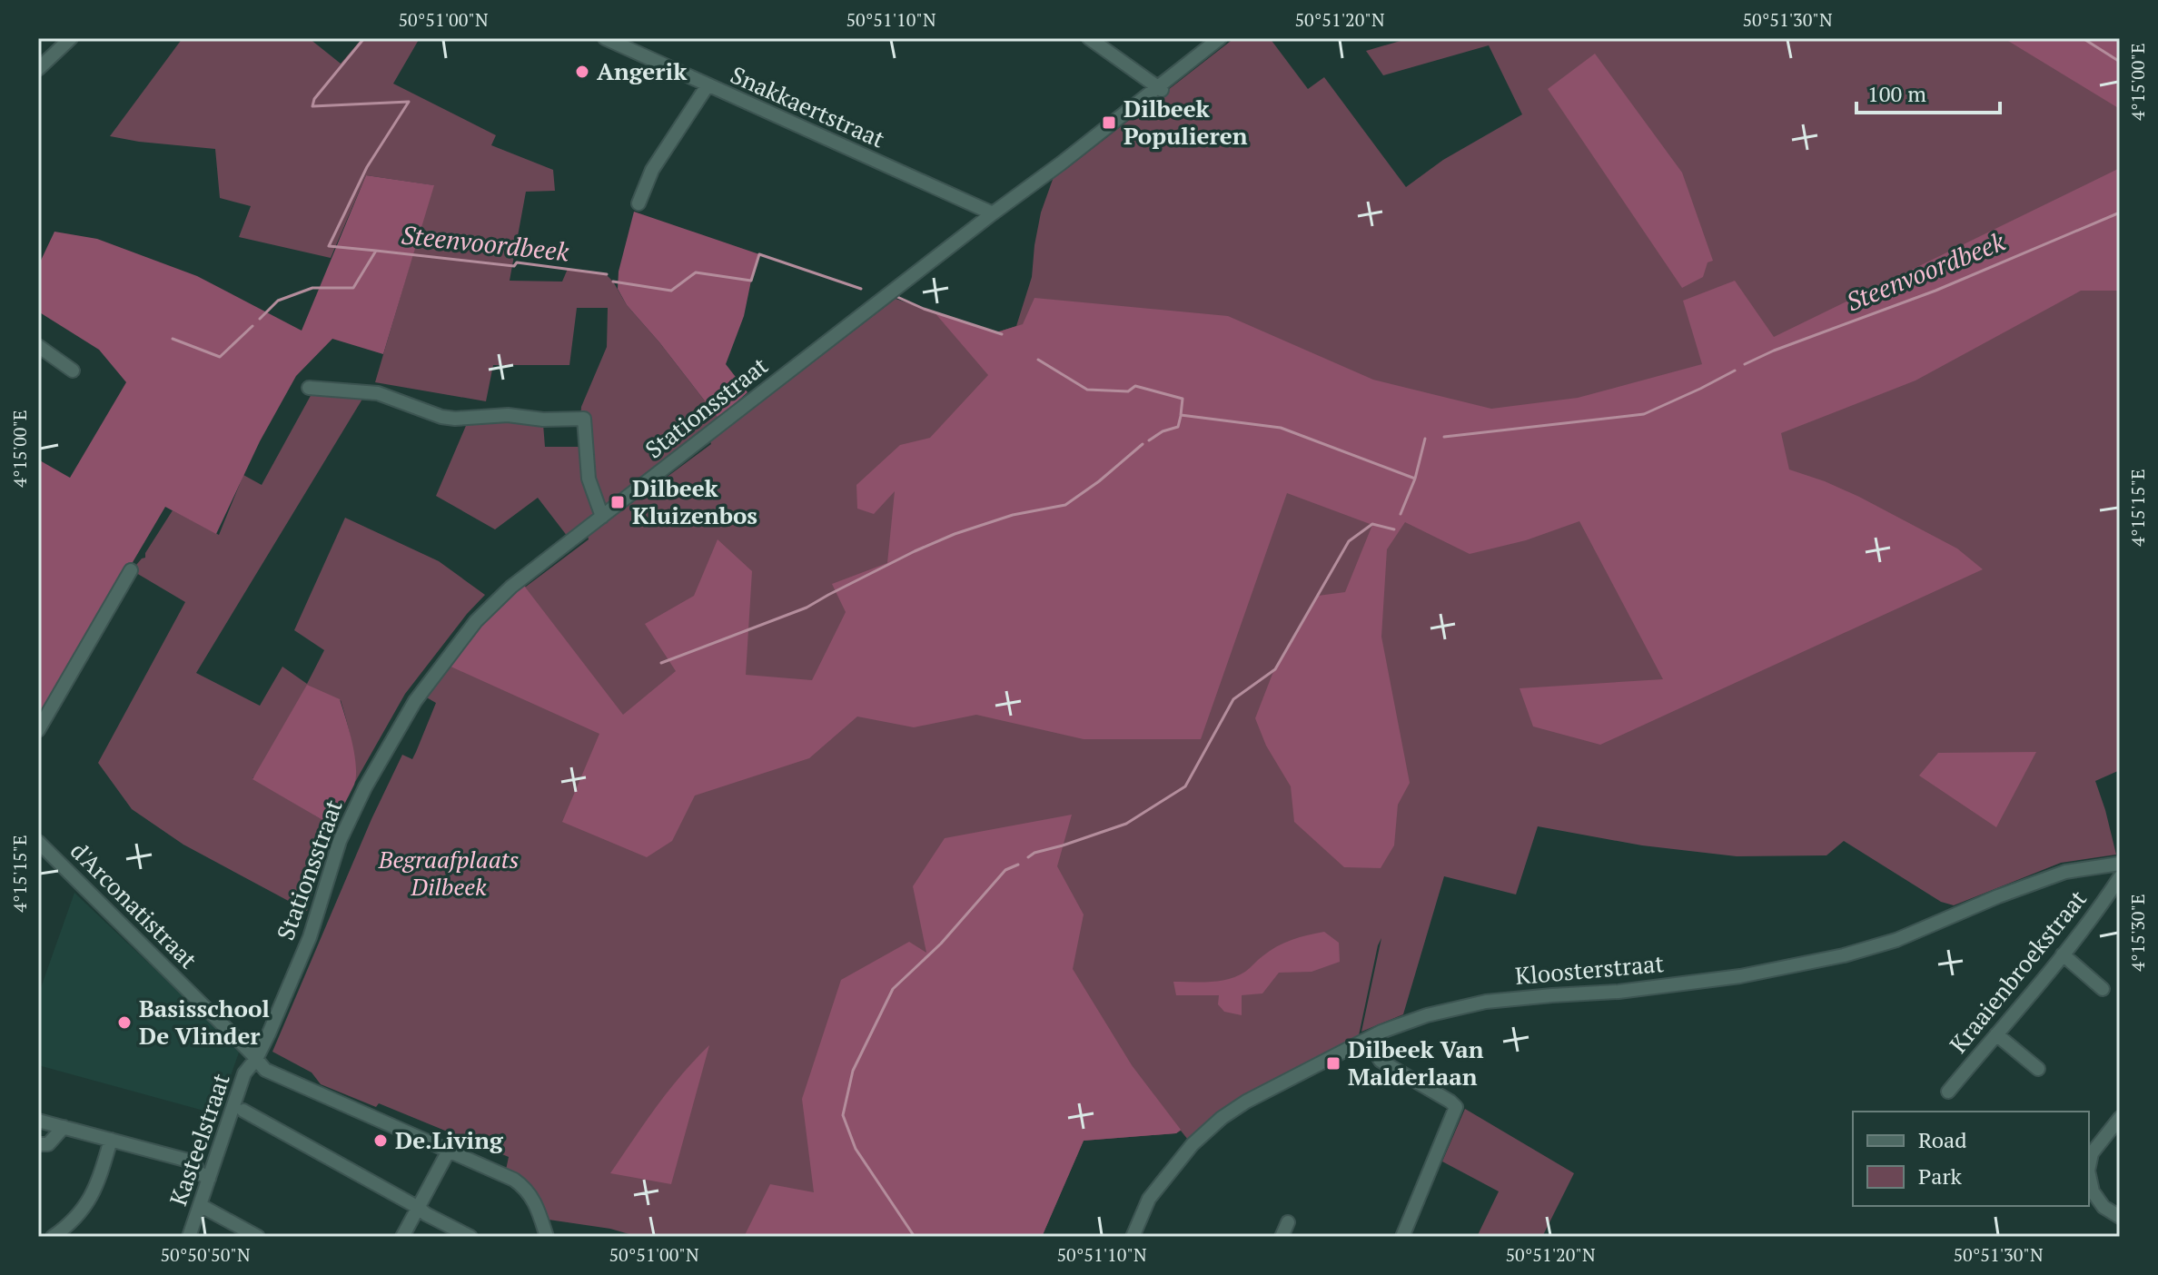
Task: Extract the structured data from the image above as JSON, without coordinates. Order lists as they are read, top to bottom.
{
  "streets": {
    "street": [
      "Snakkaertstraat",
      "Stationsstraat",
      "d'Arconatistraat",
      "Kloosterstraat",
      "Kraaienbroekstraat",
      "Kasteelstraat"
    ]
  },
  "crossings": [
    ["Snakkaertstraat", "Stationsstraat"],
    ["Stationsstraat", "d'Arconatistraat"],
    ["Stationsstraat", "Kasteelstraat"],
    ["d'Arconatistraat", "Kasteelstraat"]
  ],
  "water": ["Steenvoordbeek"],
  "parks": ["Begraafplaats Dilbeek"],
  "places": {
    "other": ["Angerik", "Basisschool De Vlinder", "De.Living"],
    "transit": ["Dilbeek Populieren", "Dilbeek Kluizenbos", "Dilbeek Van Malderlaan"]
  },
  "legend": ["Road", "Park"],
  "scale_bar": "100 m",
  "coordinates": [
    "50°51'00\"N",
    "50°51'10\"N",
    "50°51'20\"N",
    "50°51'30\"N",
    "4°15'00\"E",
    "4°15'15\"E",
    "4°15'30\"E",
    "50°50'50\"N"
  ]
}
